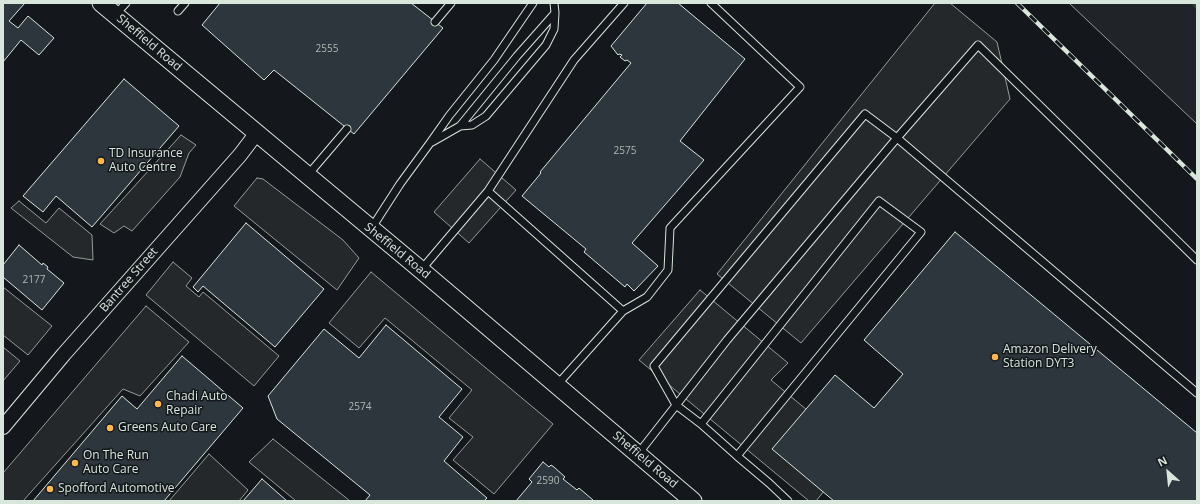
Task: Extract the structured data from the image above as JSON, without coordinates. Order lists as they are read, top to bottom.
{
  "streets": {
    "street": ["Sheffield Road", "Bantree Street"]
  },
  "crossings": [
    ["Sheffield Road", "Bantree Street"]
  ],
  "places": [
    "TD Insurance Auto Centre",
    "Amazon Delivery Station DYT3",
    "Chadi Auto Repair",
    "Greens Auto Care",
    "On The Run Auto Care",
    "Spofford Automotive"
  ],
  "house_numbers": [
    "2555",
    "2575",
    "2177",
    "2574",
    "2590"
  ],
  "north": "top left"
}
